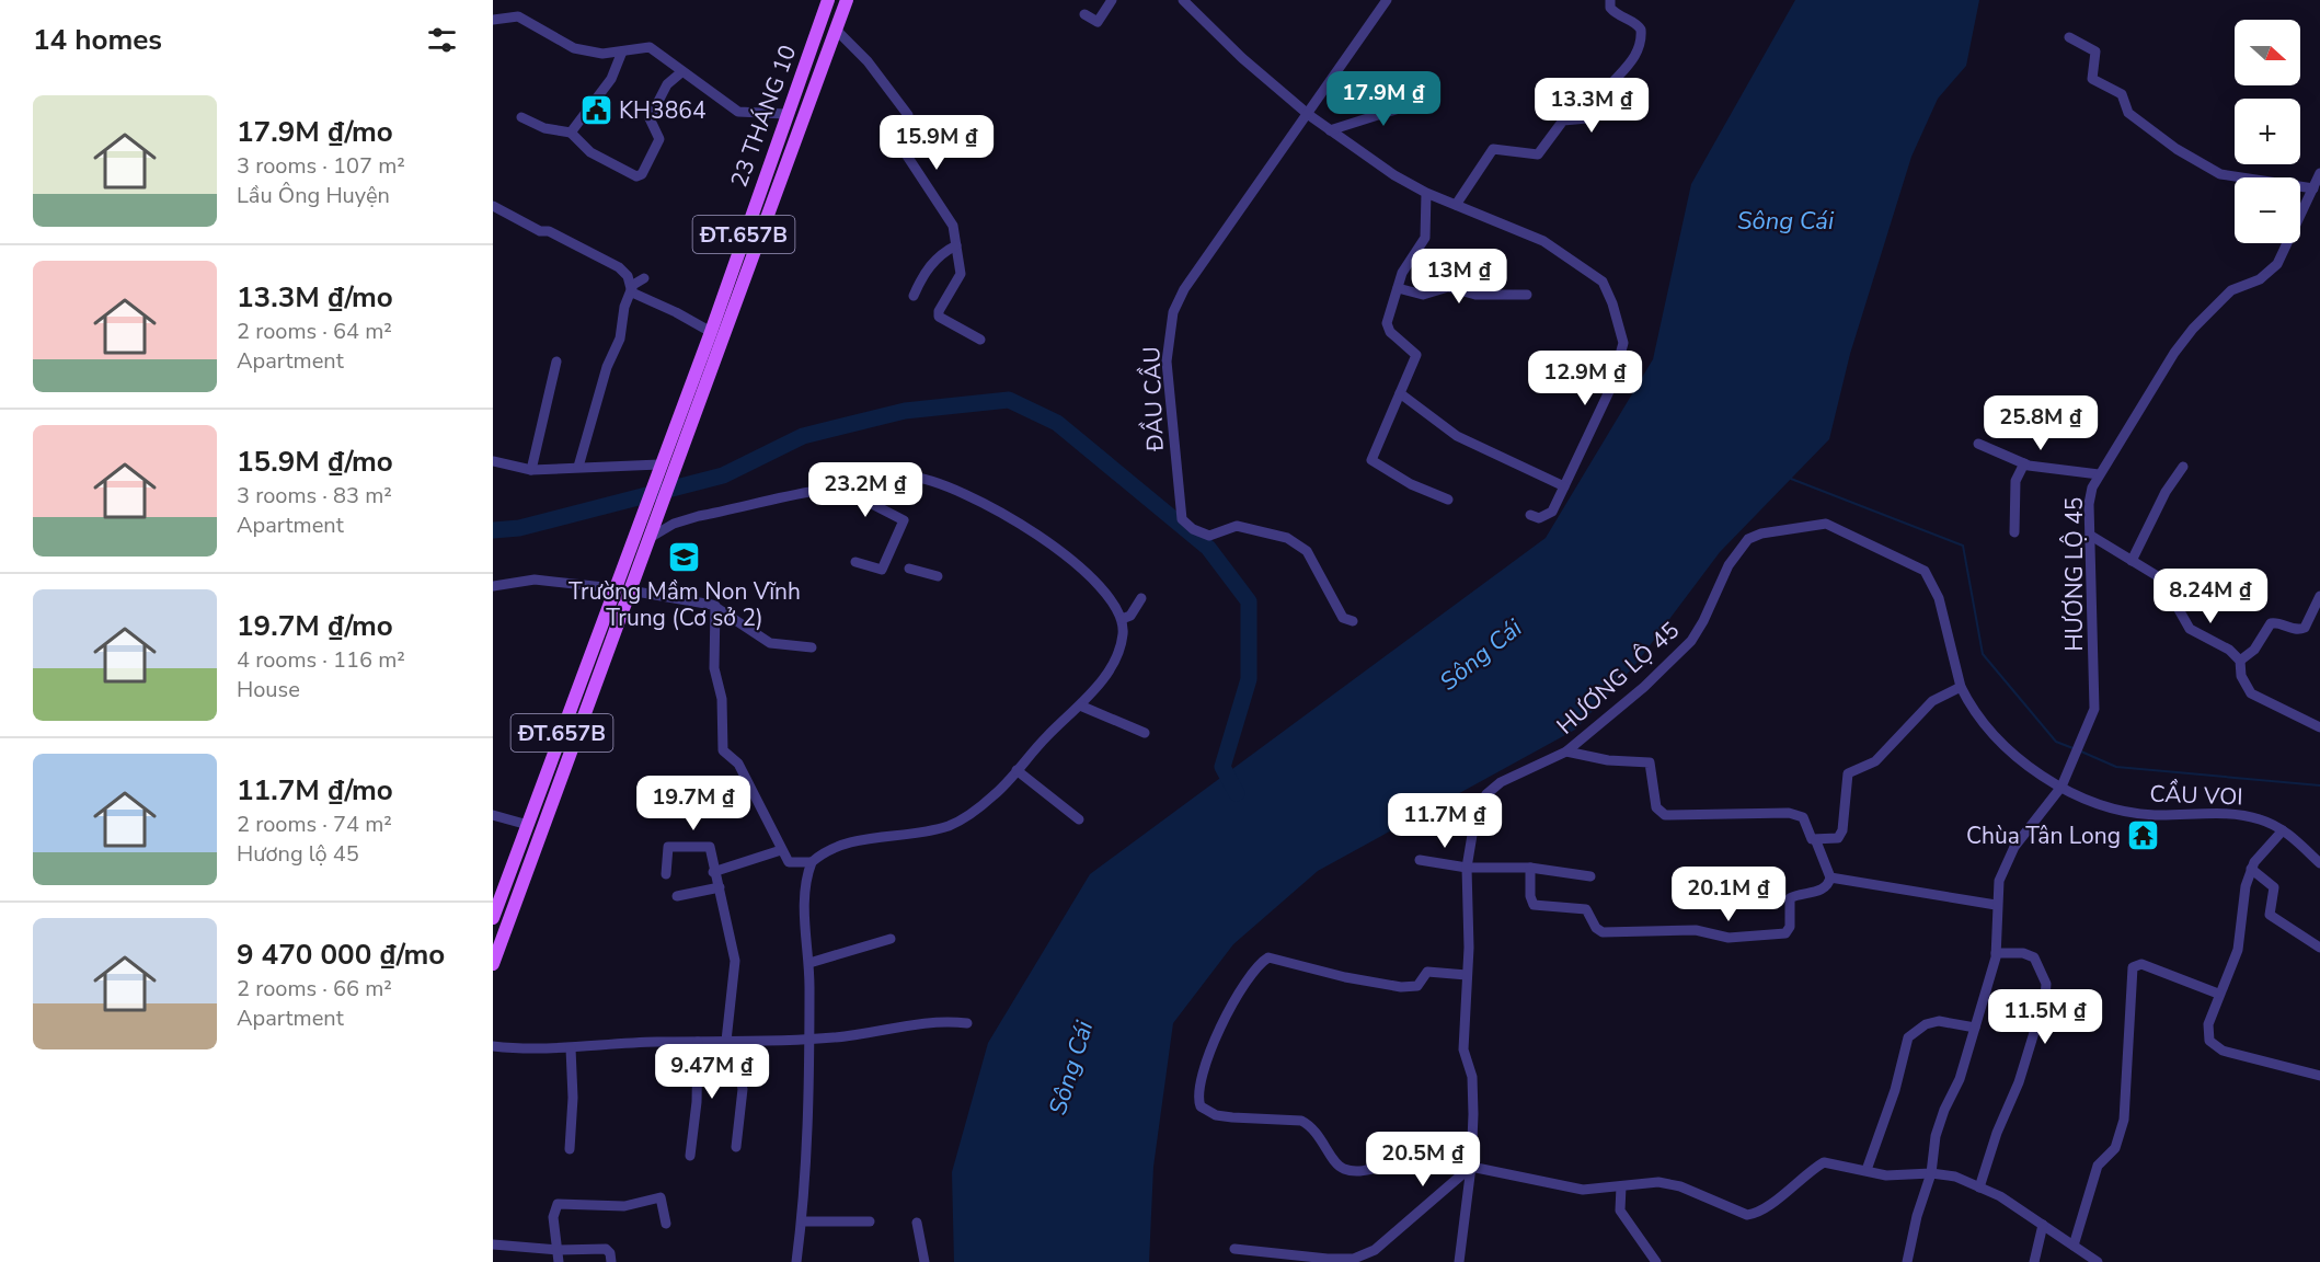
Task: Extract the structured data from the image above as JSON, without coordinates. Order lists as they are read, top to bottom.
{
  "streets": {
    "main road": ["23 THÁNG 10", "ĐT.657B"],
    "street": ["ĐẦU CẦU", "HƯƠNG LỘ 45", "CẦU VOI"]
  },
  "crossings": [
    ["23 THÁNG 10", "ĐT.657B"],
    ["HƯƠNG LỘ 45", "CẦU VOI"]
  ],
  "water": ["Sông Cái"],
  "places": {
    "public building": ["KH3864"],
    "school or university": ["Trường Mầm Non Vĩnh Trung (Cơ sở 2)"],
    "temple": ["Chùa Tân Long"]
  },
  "north": "right",
  "page": {
    "heading": "14 homes",
    "map_buttons": ["+", "−"],
    "price": [
      "17.9M ₫",
      "13.3M ₫",
      "15.9M ₫",
      "13M ₫",
      "12.9M ₫",
      "25.8M ₫",
      "23.2M ₫",
      "8.24M ₫",
      "19.7M ₫",
      "11.7M ₫",
      "20.1M ₫",
      "11.5M ₫",
      "9.47M ₫",
      "20.5M ₫"
    ],
    "list": [
      {
        "name": "17.9M ₫/mo",
        "note": "3 rooms · 107 m² · Lầu Ông Huyện"
      },
      {
        "name": "13.3M ₫/mo",
        "note": "2 rooms · 64 m² · Apartment"
      },
      {
        "name": "15.9M ₫/mo",
        "note": "3 rooms · 83 m² · Apartment"
      },
      {
        "name": "19.7M ₫/mo",
        "note": "4 rooms · 116 m² · House"
      },
      {
        "name": "11.7M ₫/mo",
        "note": "2 rooms · 74 m² · Hương lộ 45"
      },
      {
        "name": "9 470 000 ₫/mo",
        "note": "2 rooms · 66 m² · Apartment"
      }
    ]
  }
}
